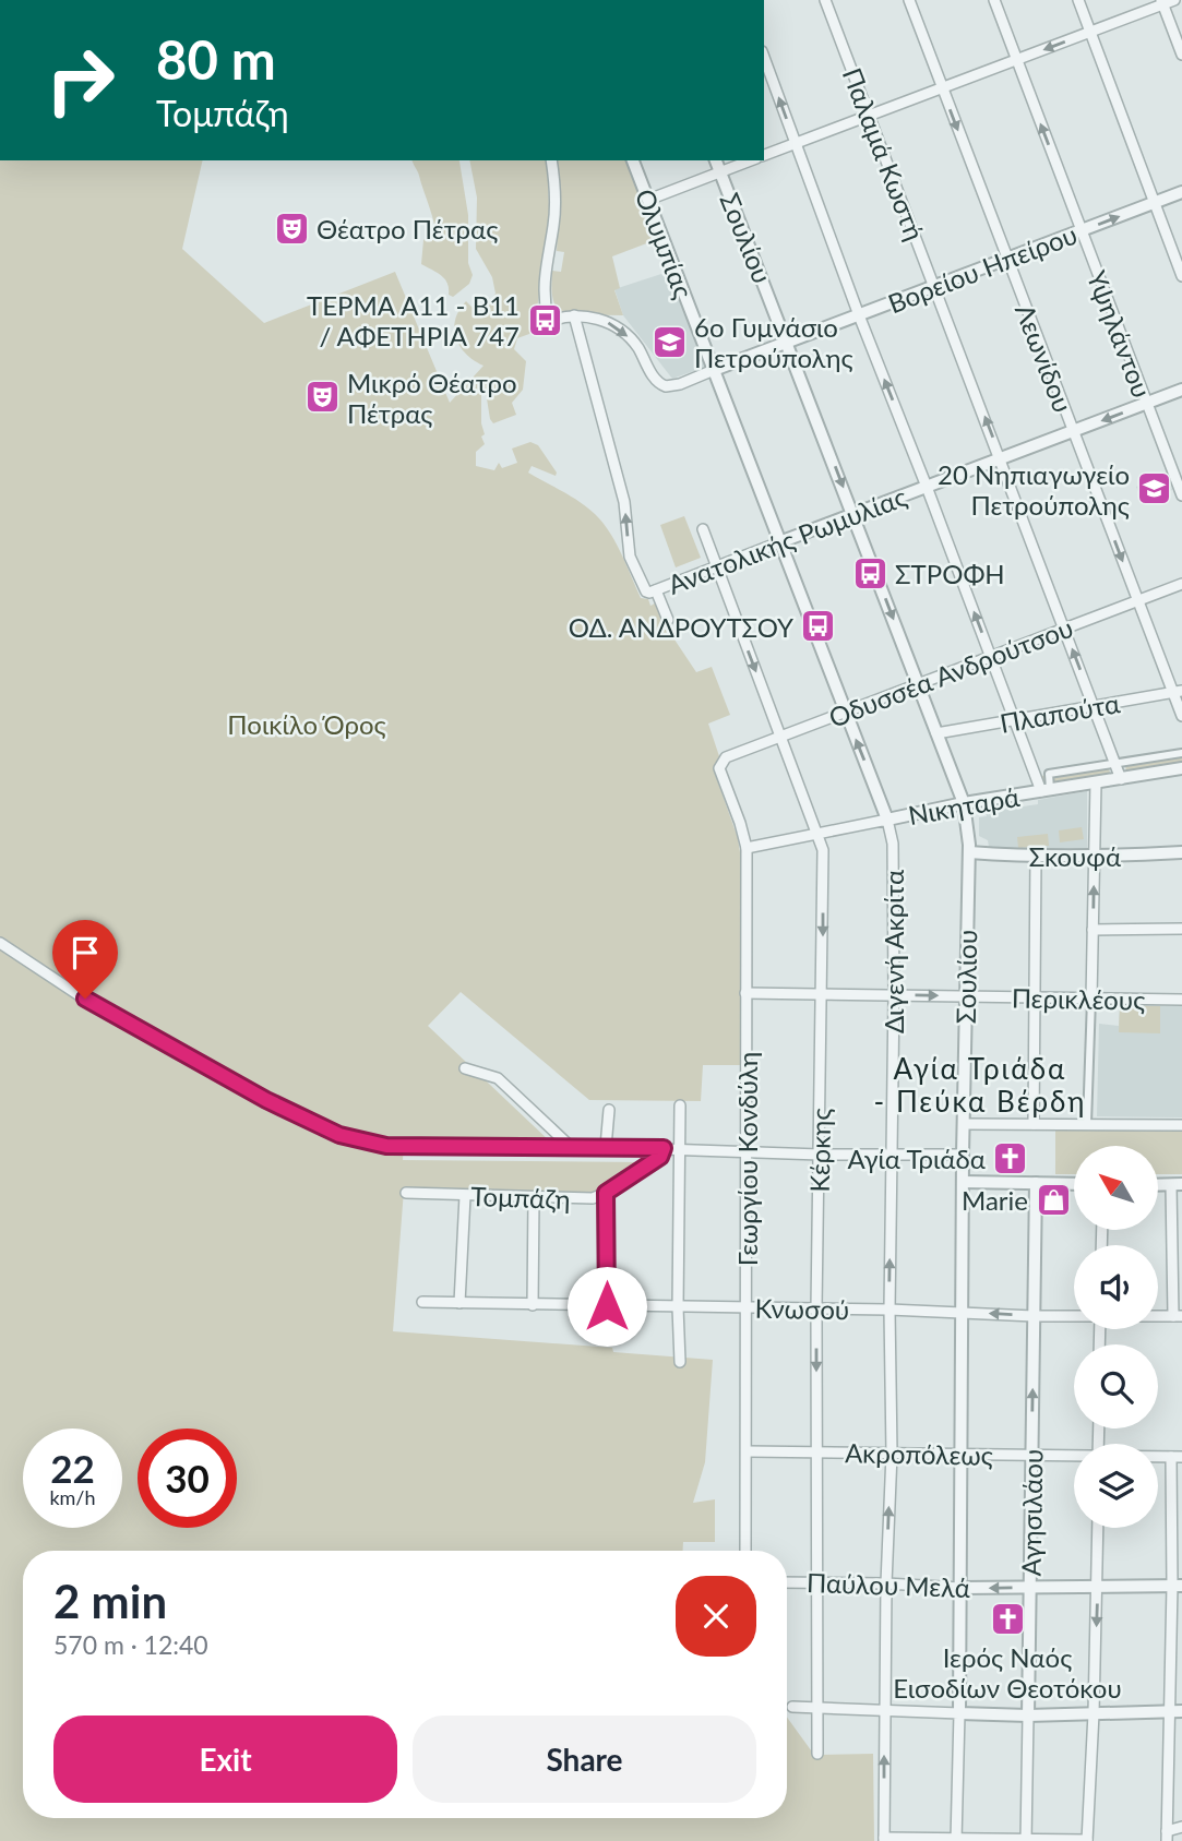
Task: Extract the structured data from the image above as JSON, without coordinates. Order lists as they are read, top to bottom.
{
  "streets": {
    "street": [
      "Παλαμά Κωστή",
      "Σουλίου",
      "Ολυμπίας",
      "Βορείου Ηπείρου",
      "Υψηλάντου",
      "Λεωνίδου",
      "Ανατολικής Ρωμυλίας",
      "Οδυσσέα Ανδρούτσου",
      "Πλαπούτα",
      "Νικηταρά",
      "Σκουφά",
      "Διγενή Ακρίτα",
      "Περικλέους",
      "Κέρκης",
      "Γεωργίου Κονδύλη",
      "Τομπάζη",
      "Κνωσού",
      "Ακροπόλεως",
      "Αγησιλάου",
      "Παύλου Μελά"
    ]
  },
  "crossings": [
    ["Παλαμά Κωστή", "Βορείου Ηπείρου"],
    ["Παλαμά Κωστή", "Ανατολικής Ρωμυλίας"],
    ["Παλαμά Κωστή", "Οδυσσέα Ανδρούτσου"],
    ["Παλαμά Κωστή", "Πλαπούτα"],
    ["Παλαμά Κωστή", "Νικηταρά"],
    ["Σουλίου", "Βορείου Ηπείρου"],
    ["Σουλίου", "Ανατολικής Ρωμυλίας"],
    ["Σουλίου", "Οδυσσέα Ανδρούτσου"],
    ["Σουλίου", "Πλαπούτα"],
    ["Σουλίου", "Νικηταρά"],
    ["Σουλίου", "Σκουφά"],
    ["Σουλίου", "Περικλέους"],
    ["Σουλίου", "Κνωσού"],
    ["Σουλίου", "Ακροπόλεως"],
    ["Σουλίου", "Παύλου Μελά"],
    ["Ολυμπίας", "Βορείου Ηπείρου"],
    ["Ολυμπίας", "Διγενή Ακρίτα"],
    ["Βορείου Ηπείρου", "Υψηλάντου"],
    ["Βορείου Ηπείρου", "Λεωνίδου"],
    ["Βορείου Ηπείρου", "Διγενή Ακρίτα"],
    ["Υψηλάντου", "Ανατολικής Ρωμυλίας"],
    ["Λεωνίδου", "Ανατολικής Ρωμυλίας"],
    ["Λεωνίδου", "Οδυσσέα Ανδρούτσου"],
    ["Λεωνίδου", "Πλαπούτα"],
    ["Ανατολικής Ρωμυλίας", "Διγενή Ακρίτα"],
    ["Ανατολικής Ρωμυλίας", "Κέρκης"],
    ["Οδυσσέα Ανδρούτσου", "Διγενή Ακρίτα"],
    ["Οδυσσέα Ανδρούτσου", "Κέρκης"],
    ["Οδυσσέα Ανδρούτσου", "Γεωργίου Κονδύλη"],
    ["Νικηταρά", "Διγενή Ακρίτα"],
    ["Νικηταρά", "Κέρκης"],
    ["Νικηταρά", "Γεωργίου Κονδύλη"],
    ["Διγενή Ακρίτα", "Περικλέους"],
    ["Διγενή Ακρίτα", "Κνωσού"],
    ["Διγενή Ακρίτα", "Ακροπόλεως"],
    ["Διγενή Ακρίτα", "Παύλου Μελά"],
    ["Περικλέους", "Κέρκης"],
    ["Περικλέους", "Γεωργίου Κονδύλη"],
    ["Κέρκης", "Κνωσού"],
    ["Κέρκης", "Ακροπόλεως"],
    ["Κέρκης", "Παύλου Μελά"],
    ["Γεωργίου Κονδύλη", "Κνωσού"],
    ["Γεωργίου Κονδύλη", "Ακροπόλεως"],
    ["Κνωσού", "Αγησιλάου"],
    ["Ακροπόλεως", "Αγησιλάου"],
    ["Αγησιλάου", "Παύλου Μελά"]
  ],
  "one_way": ["Λεωνίδου", "Κέρκης"],
  "districts": ["Αγία Τριάδα - Πεύκα Βέρδη"],
  "parks": ["Ποικίλο Όρος"],
  "places": {
    "theatre": ["Θέατρο Πέτρας", "Μικρό Θέατρο Πέτρας"],
    "bus stop": ["ΤΕΡΜΑ Α11 - Β11 / ΑΦΕΤΗΡΙΑ 747", "ΣΤΡΟΦΗ", "ΟΔ. ΑΝΔΡΟΥΤΣΟΥ"],
    "school or university": ["6ο Γυμνάσιο Πετρούπολης", "20 Νηπιαγωγείο Πετρούπολης"],
    "church": ["Αγία Τριάδα", "Ιερός Ναός Εισοδίων Θεοτόκου"],
    "shop": ["Marie"]
  },
  "north": "top left",
  "page": {
    "turn": ["80 m", "Τομπάζη"],
    "speed": "22 km/h",
    "limit": "30",
    "heading": ["2 min", "570 m · 12:40"],
    "buttons": ["Exit", "Share"]
  }
}
